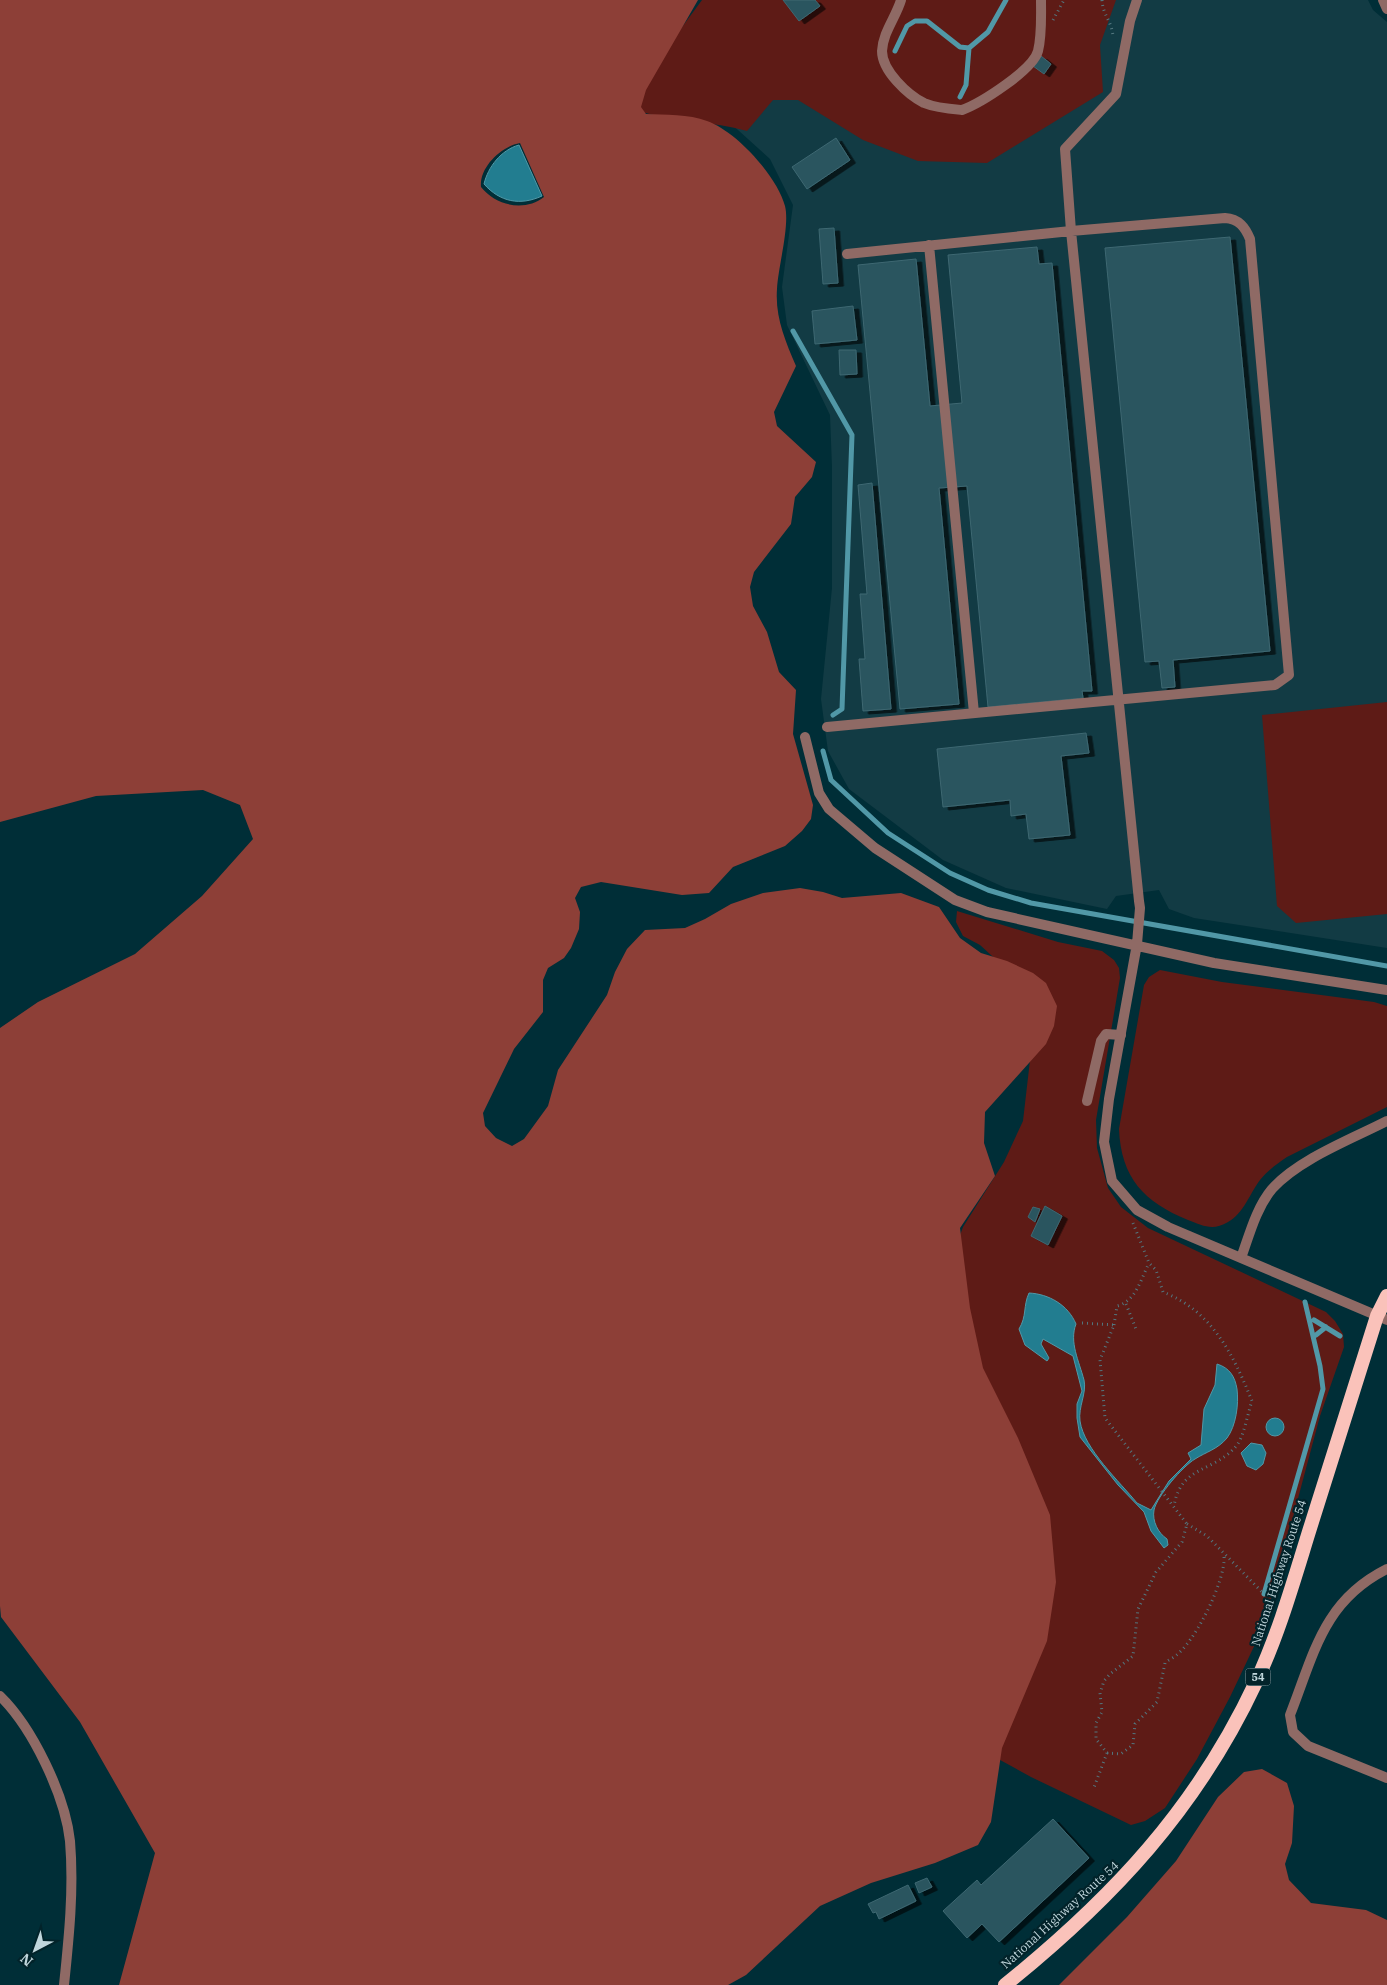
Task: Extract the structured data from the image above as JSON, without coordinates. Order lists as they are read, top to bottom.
{
  "streets": {
    "highway": ["National Highway Route 54", "54"]
  },
  "north": "bottom left"
}
